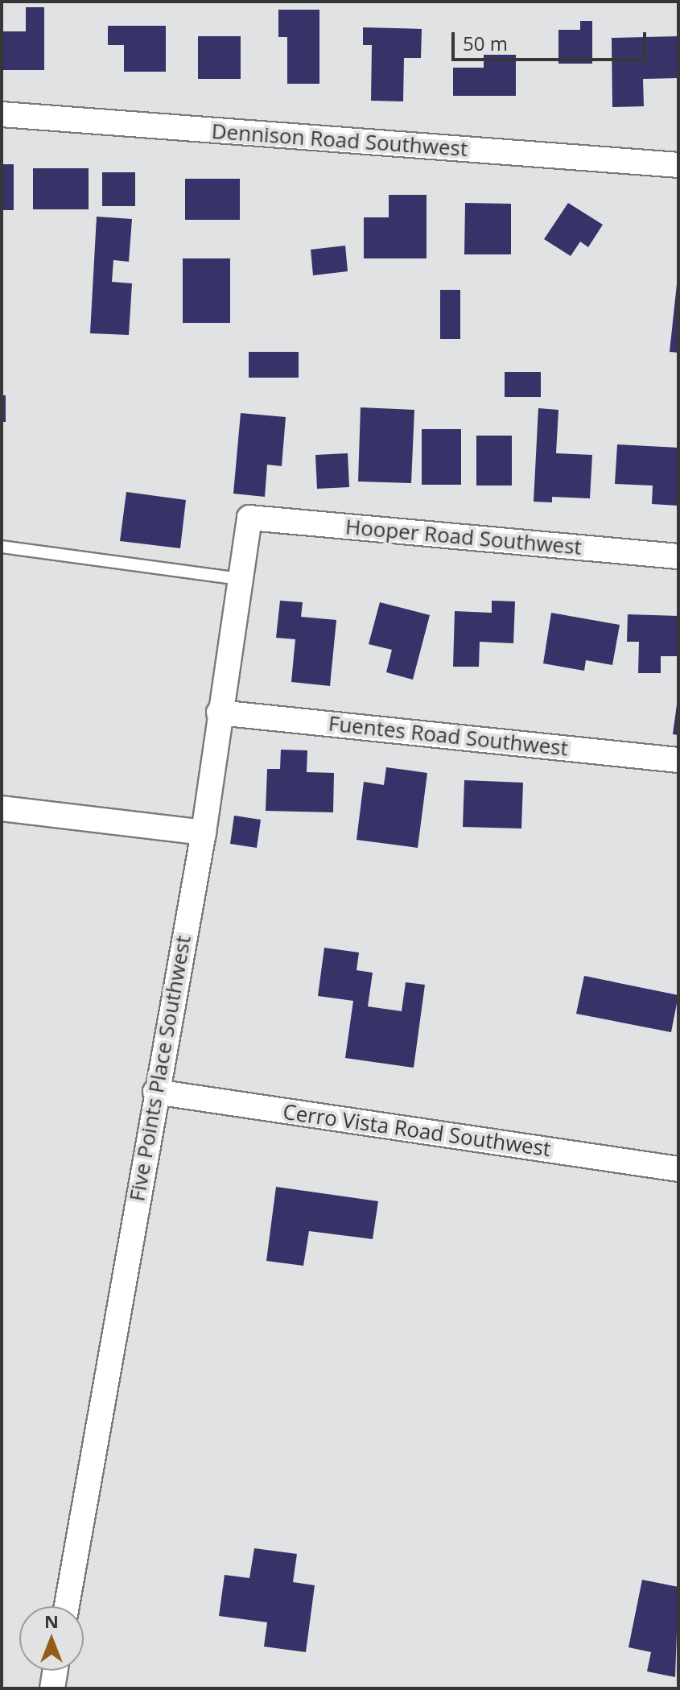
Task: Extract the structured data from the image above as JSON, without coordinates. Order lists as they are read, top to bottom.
{
  "streets": {
    "street": [
      "Dennison Road Southwest",
      "Hooper Road Southwest",
      "Fuentes Road Southwest",
      "Five Points Place Southwest",
      "Cerro Vista Road Southwest"
    ]
  },
  "crossings": [
    ["Hooper Road Southwest", "Five Points Place Southwest"],
    ["Fuentes Road Southwest", "Five Points Place Southwest"],
    ["Five Points Place Southwest", "Cerro Vista Road Southwest"]
  ],
  "scale_bar": "50 m",
  "north": "top"
}
